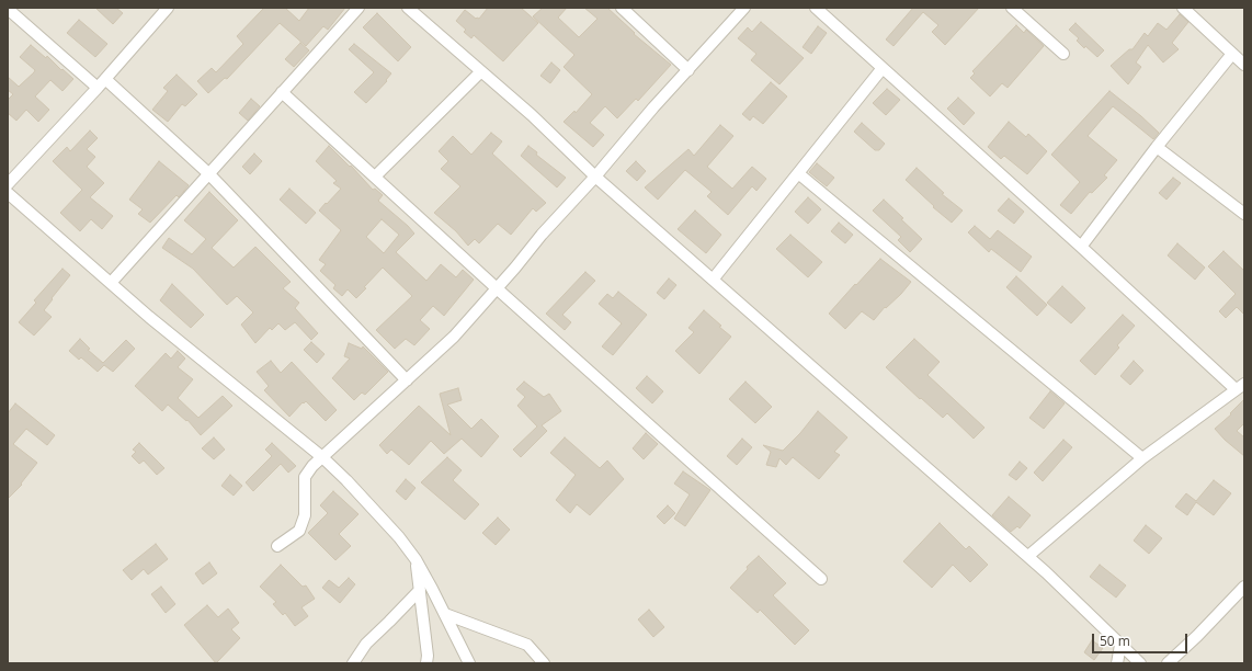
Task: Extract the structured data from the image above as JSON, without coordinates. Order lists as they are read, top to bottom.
{
  "scale_bar": "50 m"
}
